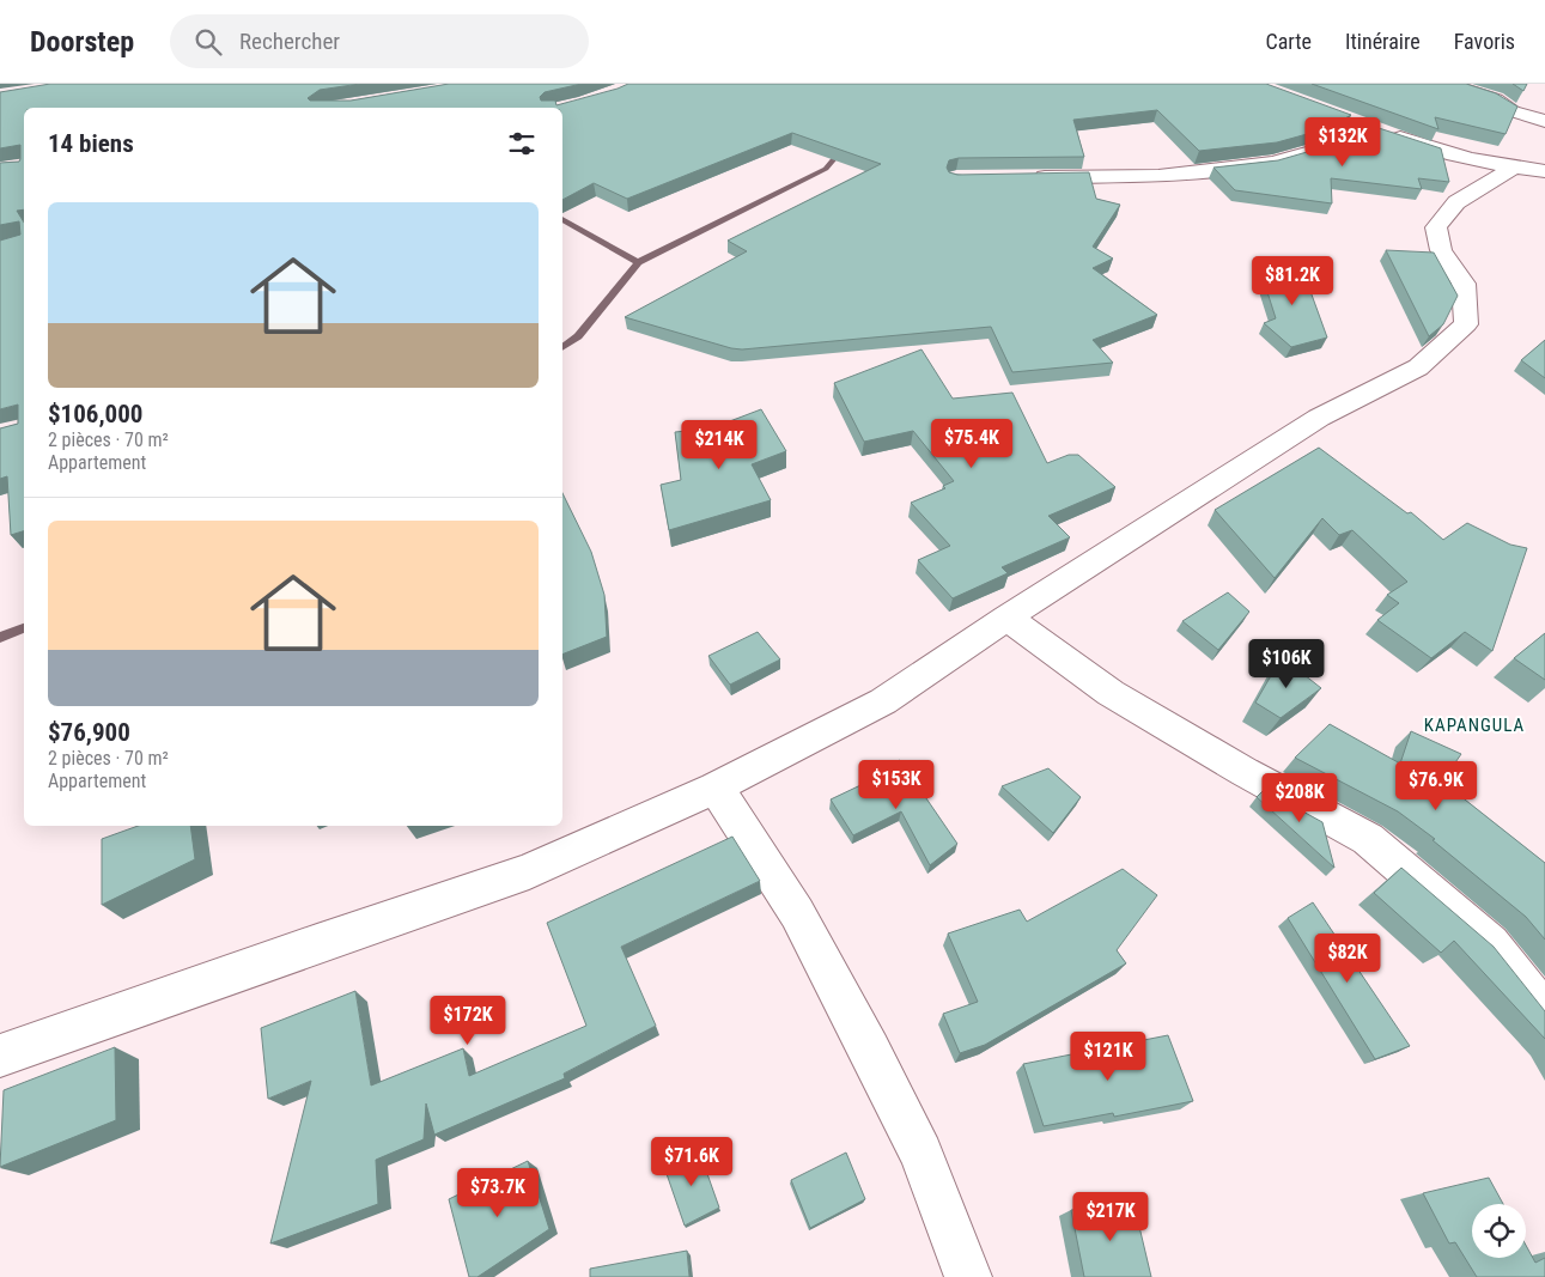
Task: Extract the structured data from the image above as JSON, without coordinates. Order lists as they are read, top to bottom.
{
  "districts": ["KAPANGULA"],
  "page": {
    "header": "Doorstep",
    "search": "Rechercher",
    "nav": ["Carte", "Itinéraire", "Favoris"],
    "heading": "14 biens",
    "price": [
      "$132K",
      "$81.2K",
      "$75.4K",
      "$214K",
      "$106K",
      "$153K",
      "$76.9K",
      "$208K",
      "$82K",
      "$172K",
      "$121K",
      "$71.6K",
      "$73.7K",
      "$217K"
    ],
    "list": [
      {
        "name": "$106,000",
        "note": "2 pièces · 70 m² · Appartement"
      },
      {
        "name": "$76,900",
        "note": "2 pièces · 70 m² · Appartement"
      }
    ]
  }
}
